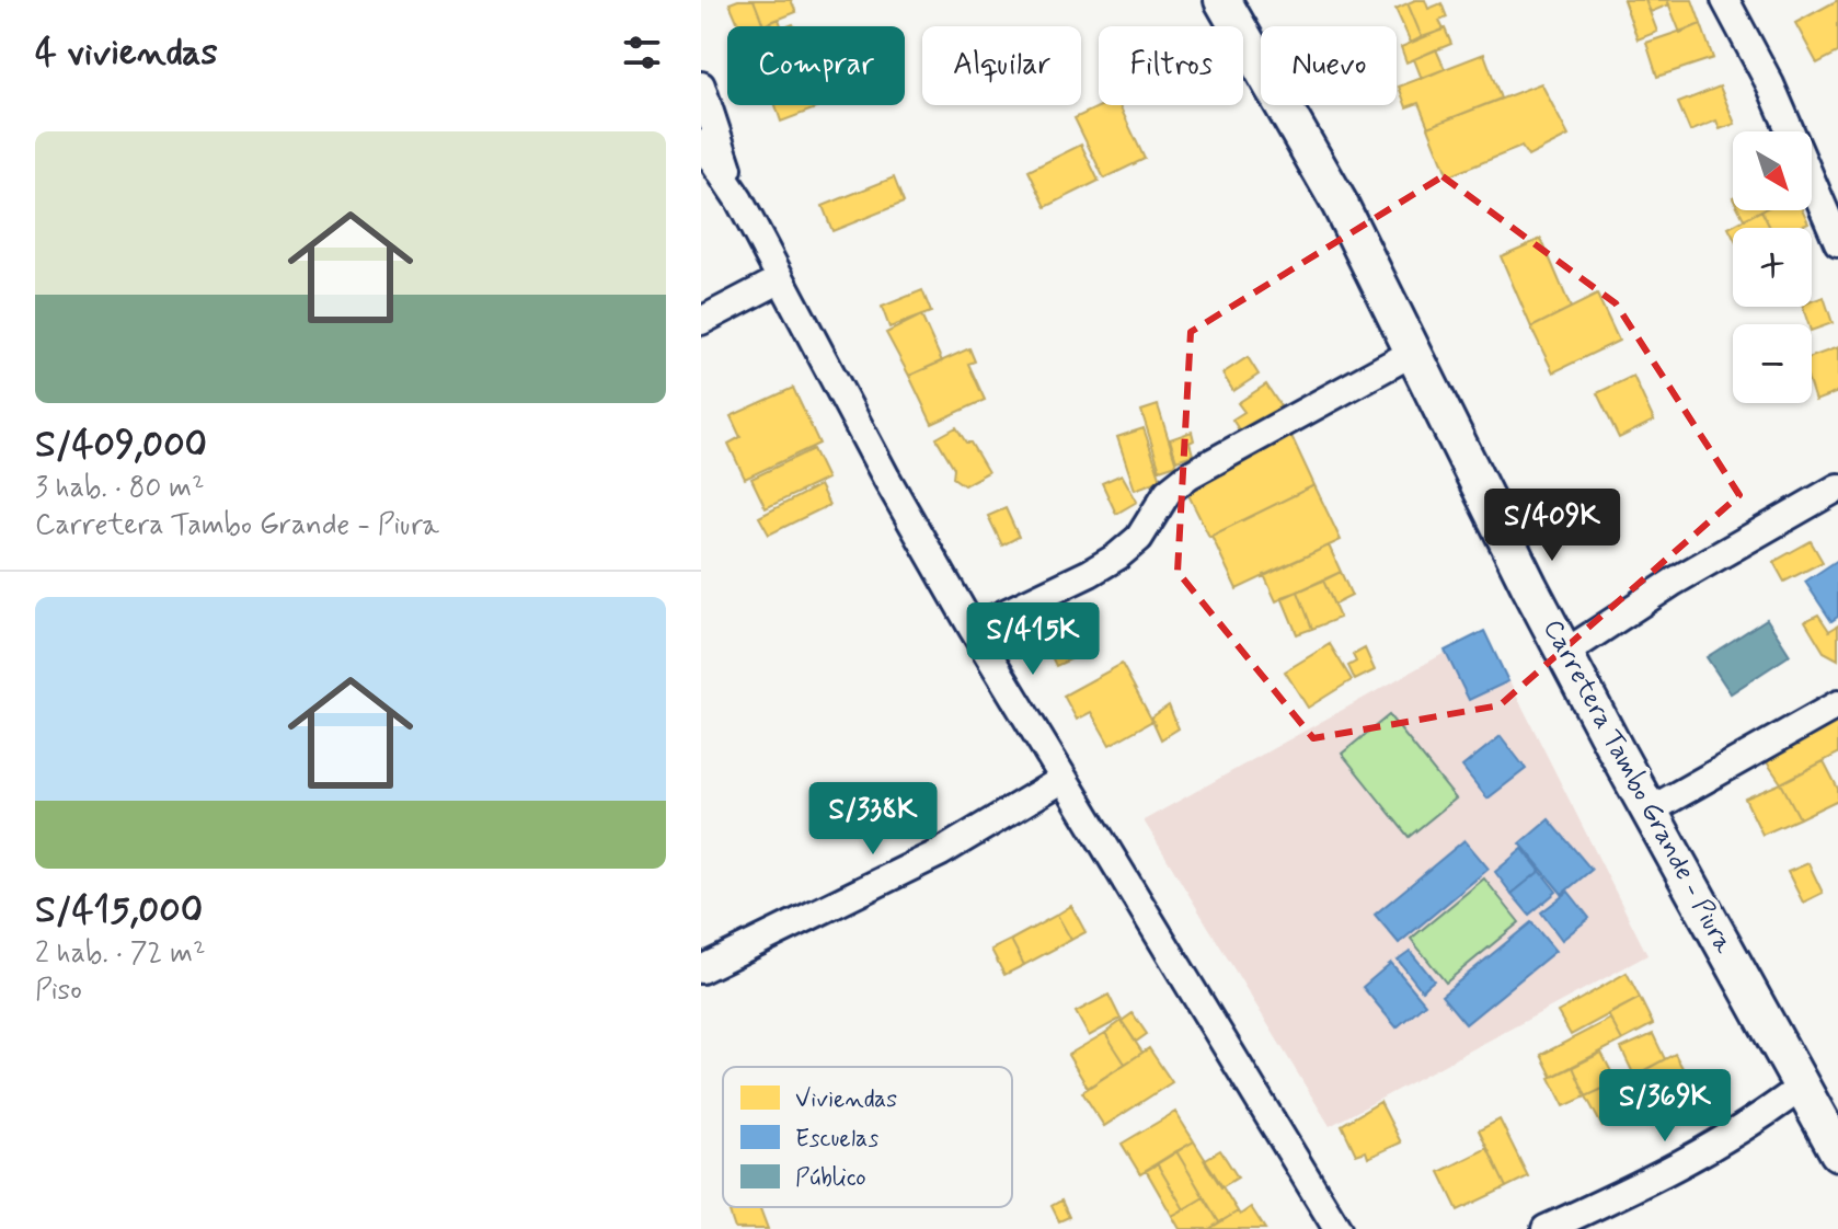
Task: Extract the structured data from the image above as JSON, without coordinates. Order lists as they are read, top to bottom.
{
  "streets": {
    "main road": ["Carretera Tambo Grande - Piura"]
  },
  "legend": ["Viviendas", "Escuelas", "Público"],
  "north": "bottom right",
  "page": {
    "heading": "4 viviendas",
    "chip": [
      "Comprar",
      "Alquilar",
      "Filtros",
      "Nuevo"
    ],
    "list": [
      {
        "name": "S/409,000",
        "note": "3 hab. · 80 m² · Carretera Tambo Grande - Piura"
      },
      {
        "name": "S/415,000",
        "note": "2 hab. · 72 m² · Piso"
      }
    ],
    "map_buttons": ["+", "−"],
    "price": [
      "S/409K",
      "S/415K",
      "S/338K",
      "S/369K"
    ]
  }
}
